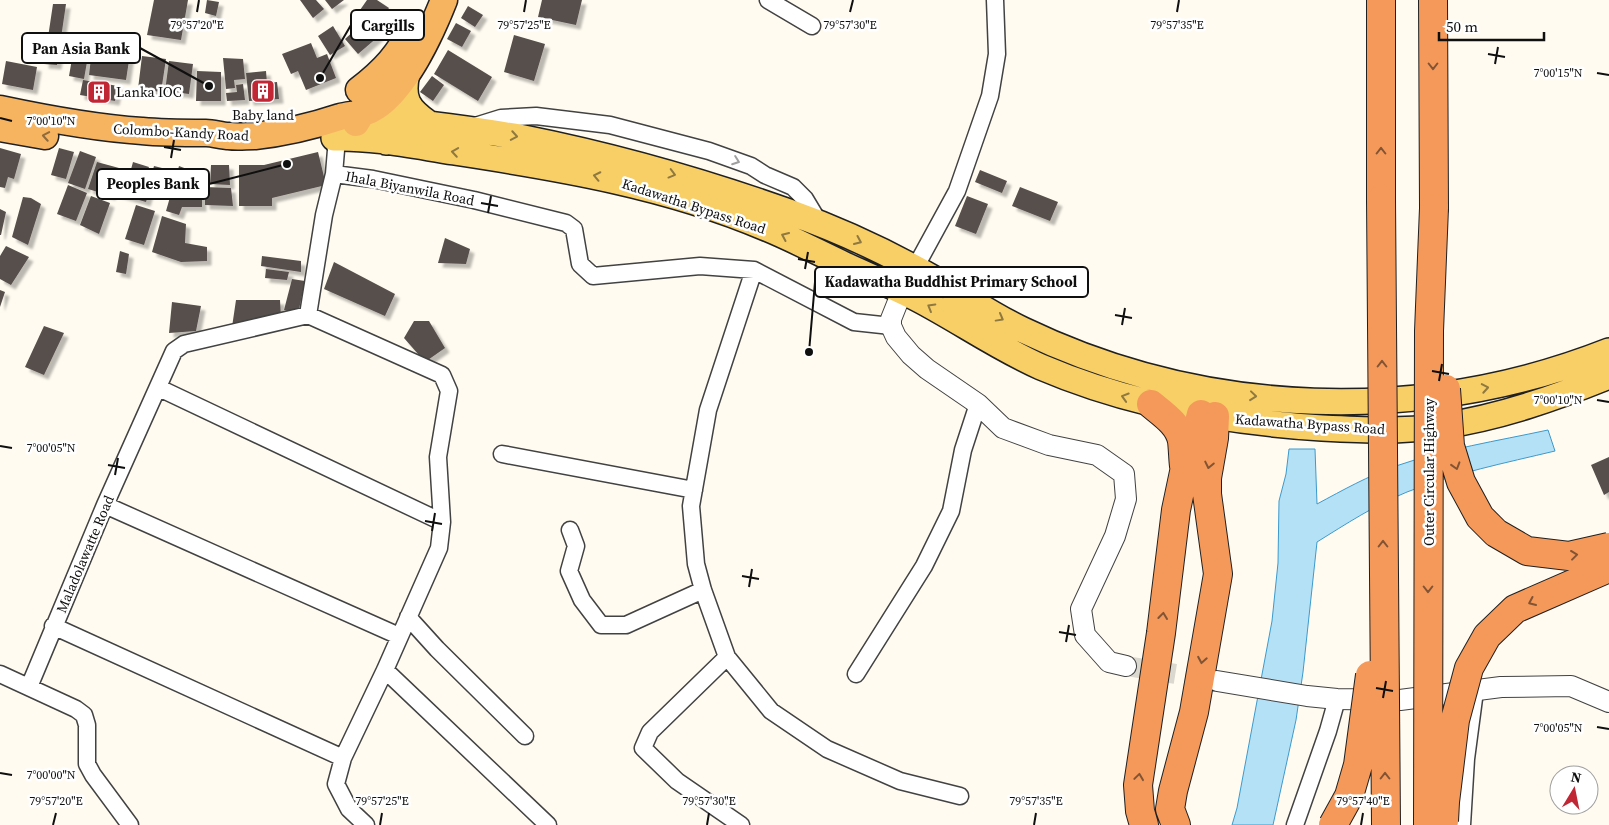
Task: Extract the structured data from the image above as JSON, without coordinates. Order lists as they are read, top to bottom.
{
  "streets": {
    "highway": ["Colombo-Kandy Road", "Outer Circular Highway"],
    "main road": ["Kadawatha Bypass Road"],
    "street": ["Ihala Biyanwila Road", "Maladolawatte Road"]
  },
  "crossings": [
    ["Colombo-Kandy Road", "Ihala Biyanwila Road"],
    ["Colombo-Kandy Road", "Kadawatha Bypass Road"],
    ["Ihala Biyanwila Road", "Kadawatha Bypass Road"]
  ],
  "places": {
    "other": [
      "Cargills",
      "Pan Asia Bank",
      "Peoples Bank",
      "Kadawatha Buddhist Primary School"
    ],
    "building": ["Baby land", "Lanka IOC"]
  },
  "scale_bar": "50 m",
  "north": "top",
  "coordinates": [
    "79°57'20\"E",
    "79°57'25\"E",
    "79°57'30\"E",
    "79°57'35\"E",
    "7°00'15\"N",
    "7°00'10\"N",
    "7°00'05\"N",
    "7°00'00\"N",
    "79°57'40\"E"
  ]
}
